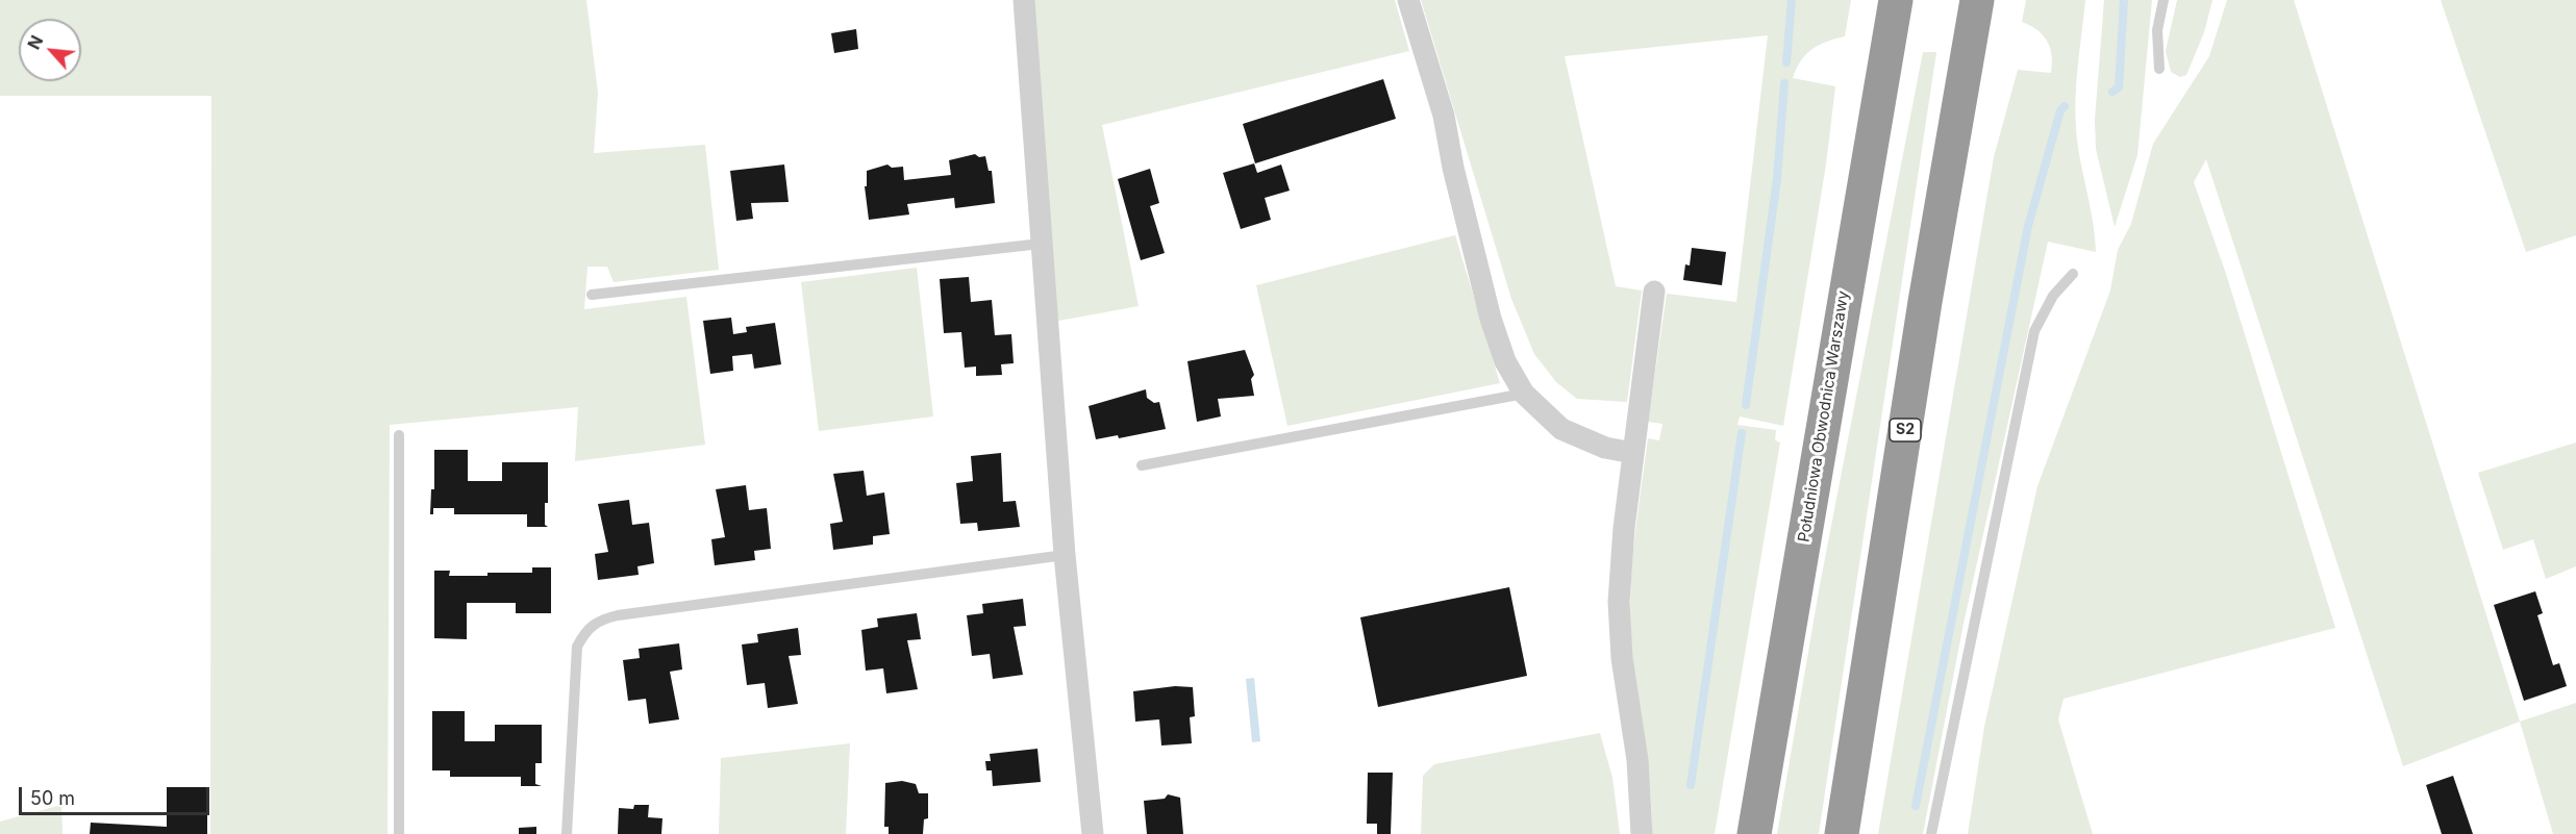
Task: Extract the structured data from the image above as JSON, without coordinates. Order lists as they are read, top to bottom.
{
  "streets": {
    "highway": ["Południowa Obwodnica Warszawy", "S2"]
  },
  "scale_bar": "50 m",
  "north": "top left"
}
